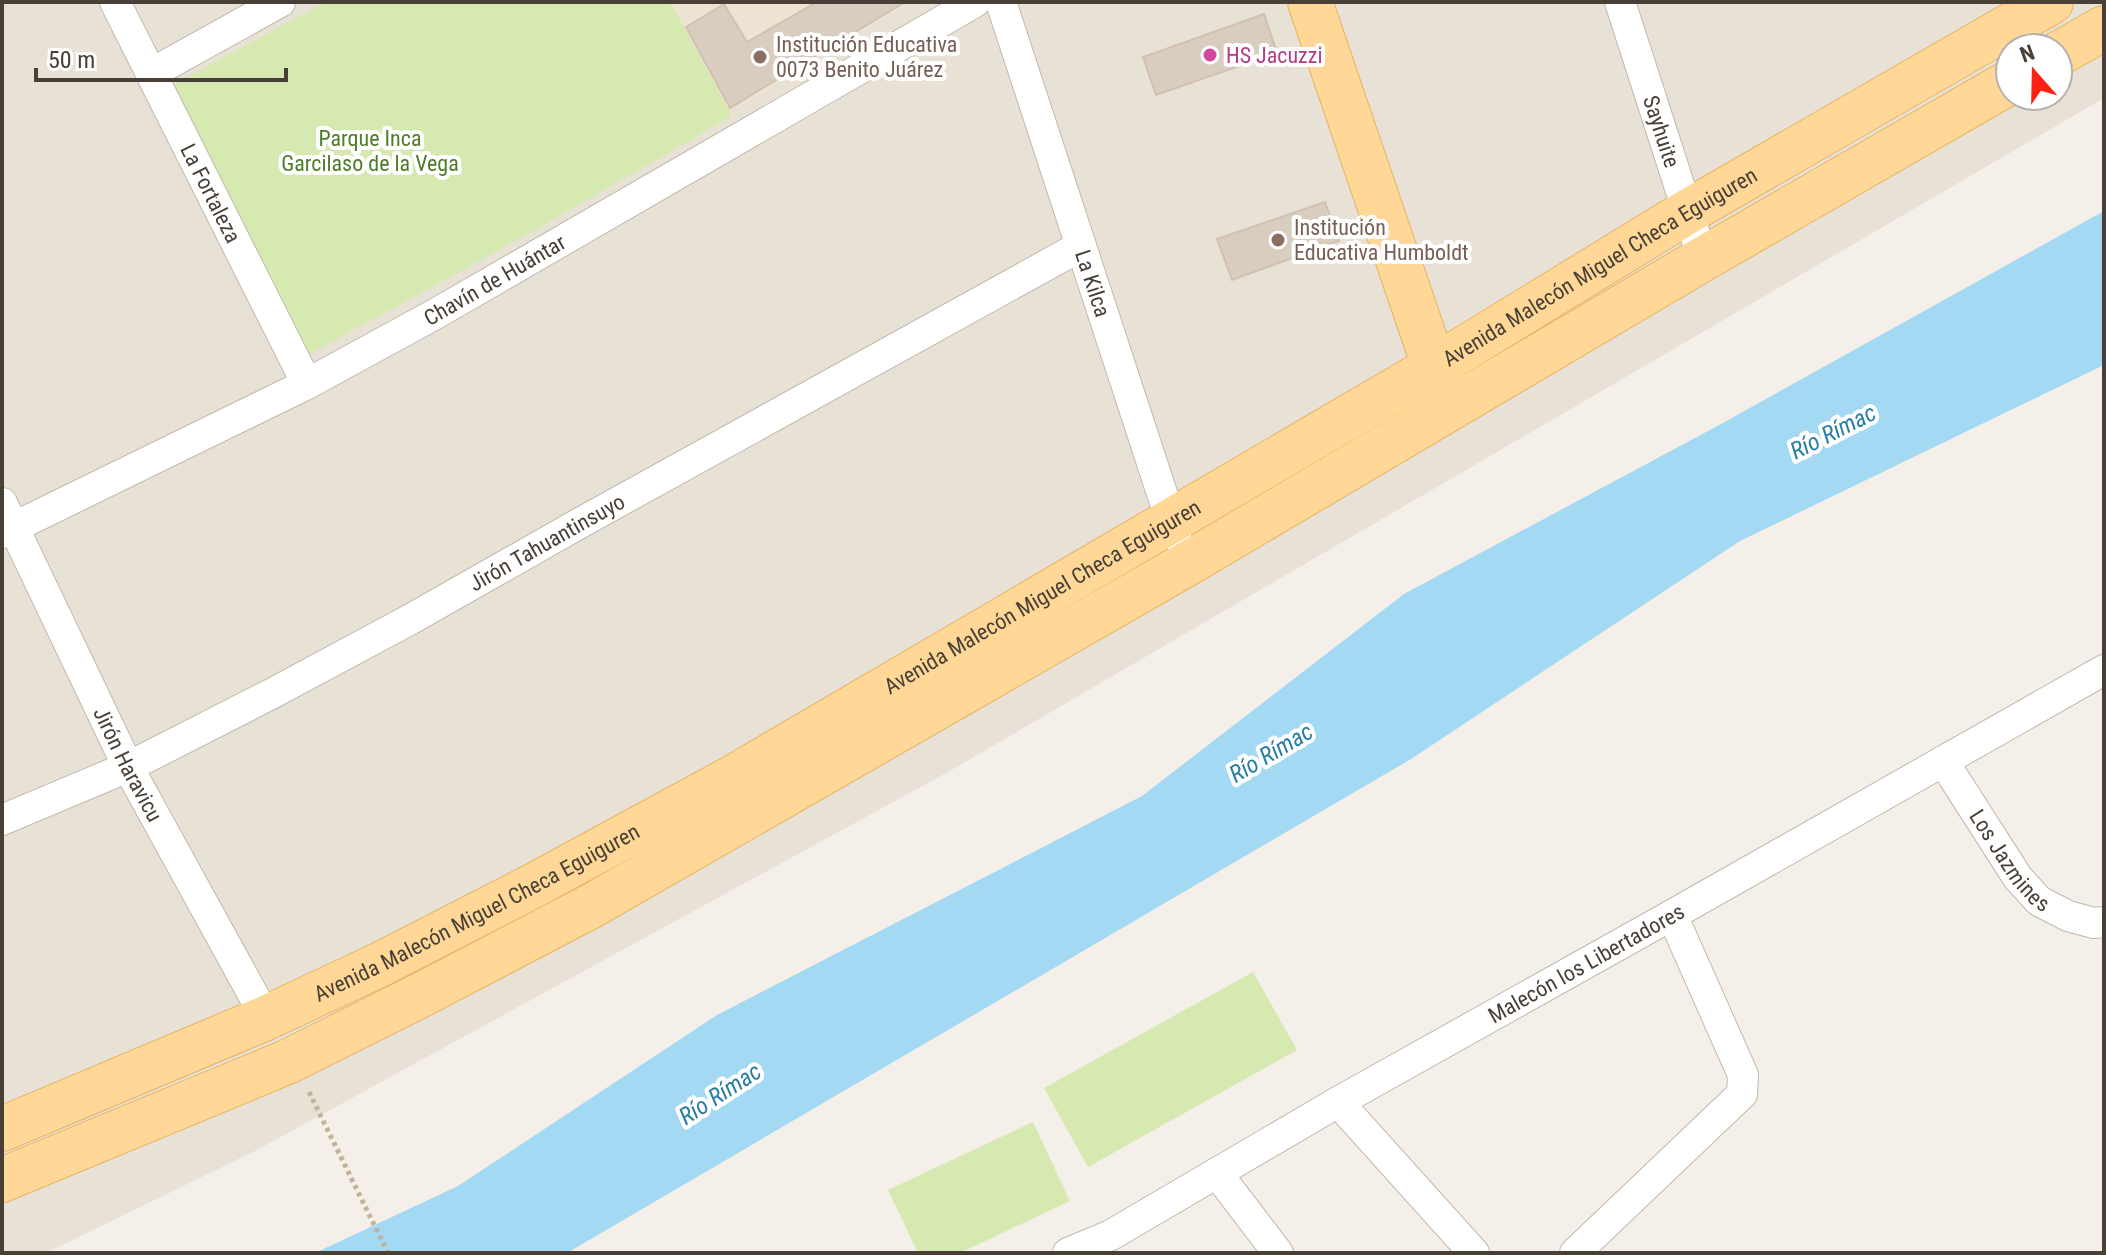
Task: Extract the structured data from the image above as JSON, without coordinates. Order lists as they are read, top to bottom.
{
  "streets": {
    "main road": ["Avenida Malecón Miguel Checa Eguiguren"],
    "street": [
      "Sayhuite",
      "La Fortaleza",
      "Chavín de Huántar",
      "La Kilca",
      "Jirón Tahuantinsuyo",
      "Jirón Haravicu",
      "Los Jazmines",
      "Malecón los Libertadores"
    ]
  },
  "crossings": [
    ["Sayhuite", "Avenida Malecón Miguel Checa Eguiguren"],
    ["La Fortaleza", "Chavín de Huántar"],
    ["Avenida Malecón Miguel Checa Eguiguren", "La Kilca"],
    ["Avenida Malecón Miguel Checa Eguiguren", "Jirón Haravicu"],
    ["Chavín de Huántar", "Jirón Haravicu"],
    ["La Kilca", "Jirón Tahuantinsuyo"],
    ["Jirón Tahuantinsuyo", "Jirón Haravicu"],
    ["Los Jazmines", "Malecón los Libertadores"]
  ],
  "water": ["Río Rímac"],
  "parks": ["Parque Inca Garcilaso de la Vega"],
  "places": ["HS Jacuzzi", "Institución Educativa 0073 Benito Juárez", "Institución Educativa Humboldt"],
  "scale_bar": "50 m",
  "north": "top"
}
